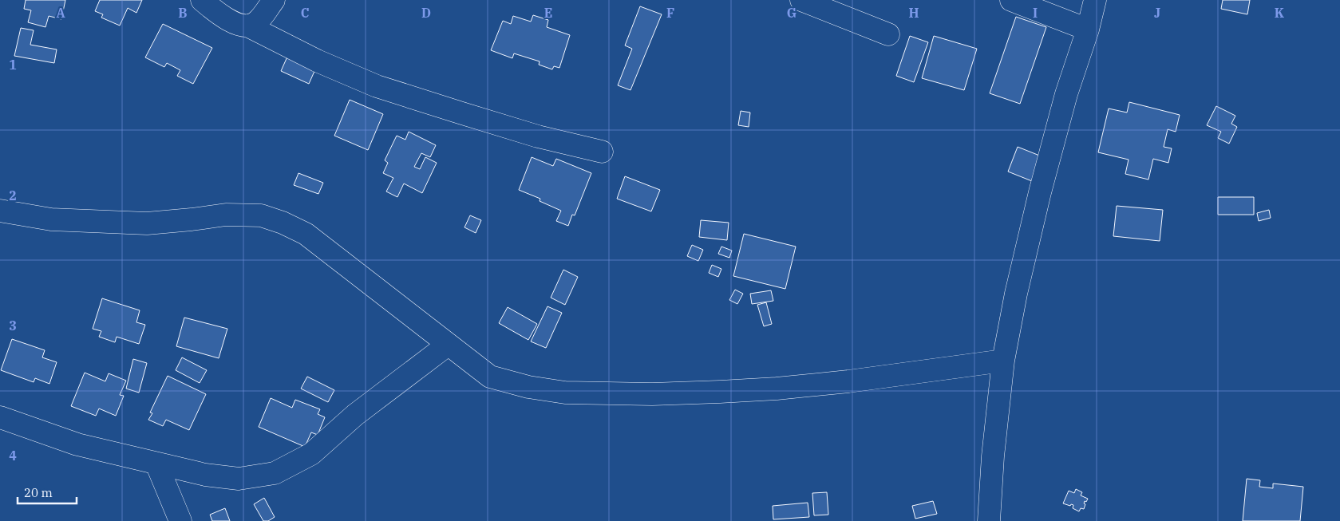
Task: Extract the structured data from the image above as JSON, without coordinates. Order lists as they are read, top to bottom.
{
  "scale_bar": "20 m",
  "grid": {
    "columns": [
      "A",
      "B",
      "C",
      "D",
      "E",
      "F",
      "G",
      "H",
      "I",
      "J",
      "K"
    ],
    "rows": [
      "1",
      "2",
      "3",
      "4"
    ]
  }
}
